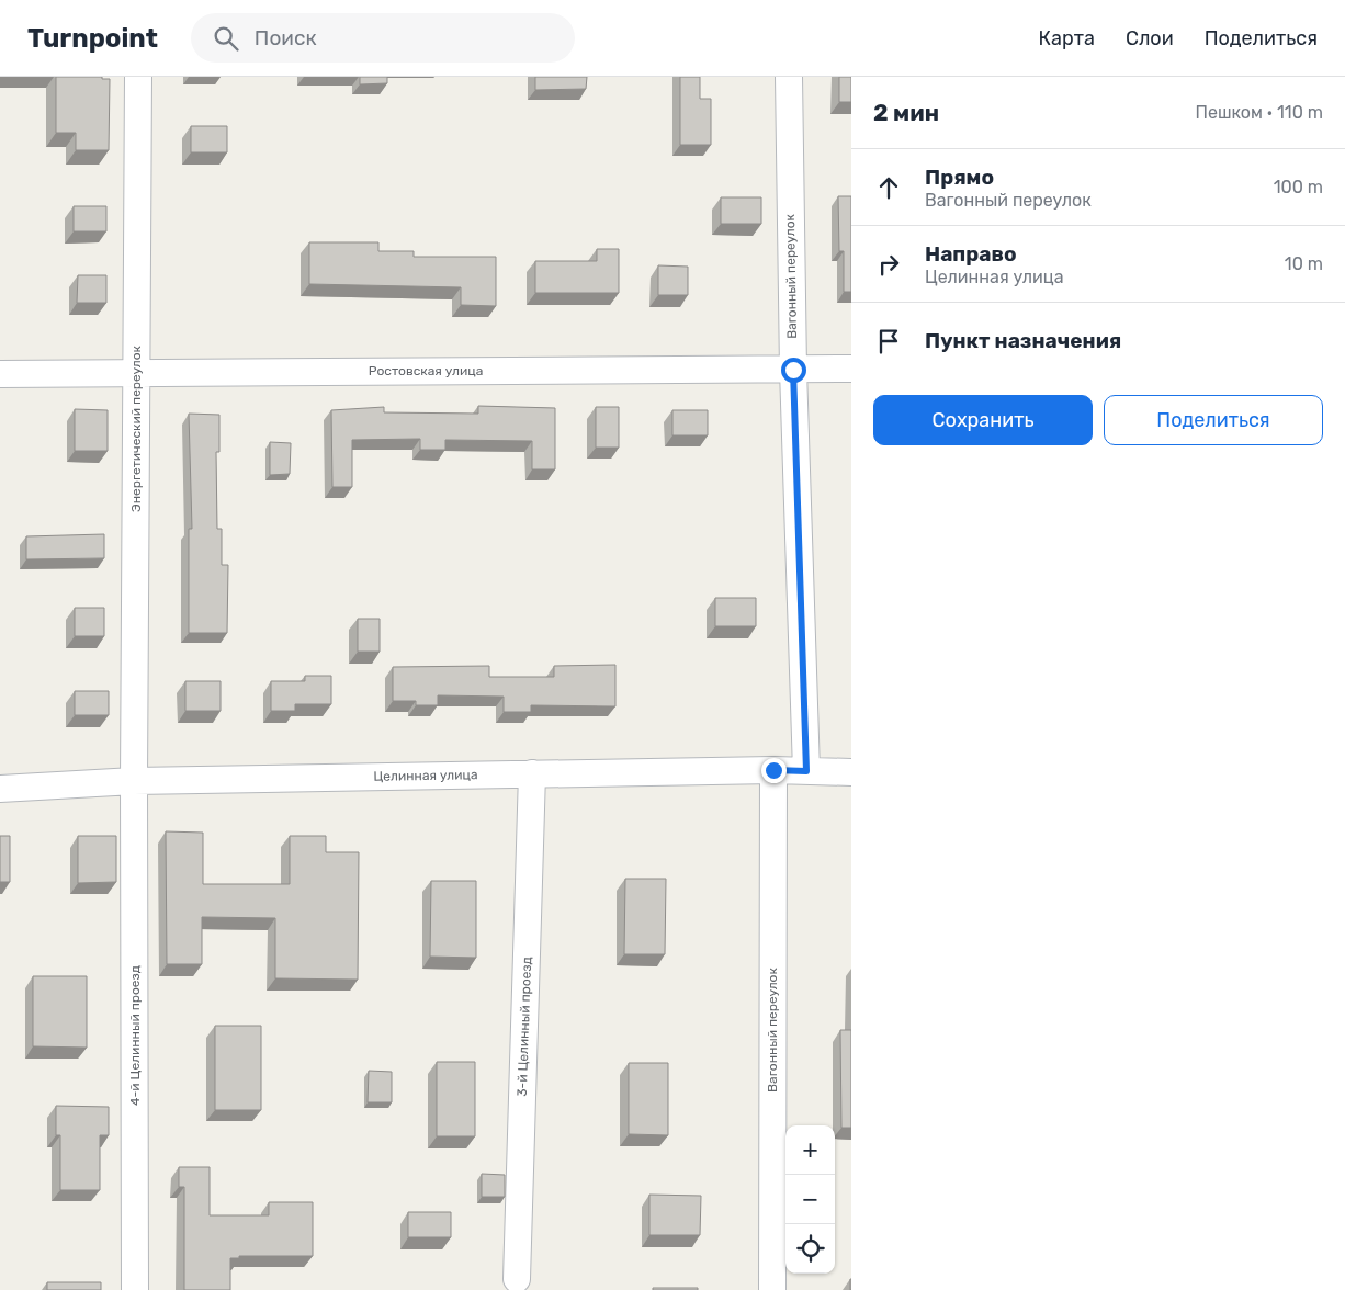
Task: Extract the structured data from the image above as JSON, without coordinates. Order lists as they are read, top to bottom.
{
  "streets": {
    "street": [
      "Вагонный переулок",
      "Ростовская улица",
      "Энергетический переулок",
      "Целинная улица",
      "3-й Целинный проезд",
      "4-й Целинный проезд"
    ]
  },
  "crossings": [
    ["Вагонный переулок", "Ростовская улица"],
    ["Вагонный переулок", "Целинная улица"],
    ["Ростовская улица", "Энергетический переулок"],
    ["Энергетический переулок", "Целинная улица"],
    ["Энергетический переулок", "4-й Целинный проезд"],
    ["Целинная улица", "3-й Целинный проезд"],
    ["Целинная улица", "4-й Целинный проезд"]
  ],
  "page": {
    "header": "Turnpoint",
    "search": "Поиск",
    "nav": ["Карта", "Слои", "Поделиться"],
    "heading": ["2 мин", "Пешком · 110 m"],
    "list": [
      ["Прямо", "Вагонный переулок", "100 m"],
      ["Направо", "Целинная улица", "10 m"],
      "Пункт назначения"
    ],
    "buttons": ["Сохранить", "Поделиться"],
    "map_buttons": ["+", "−"]
  }
}
